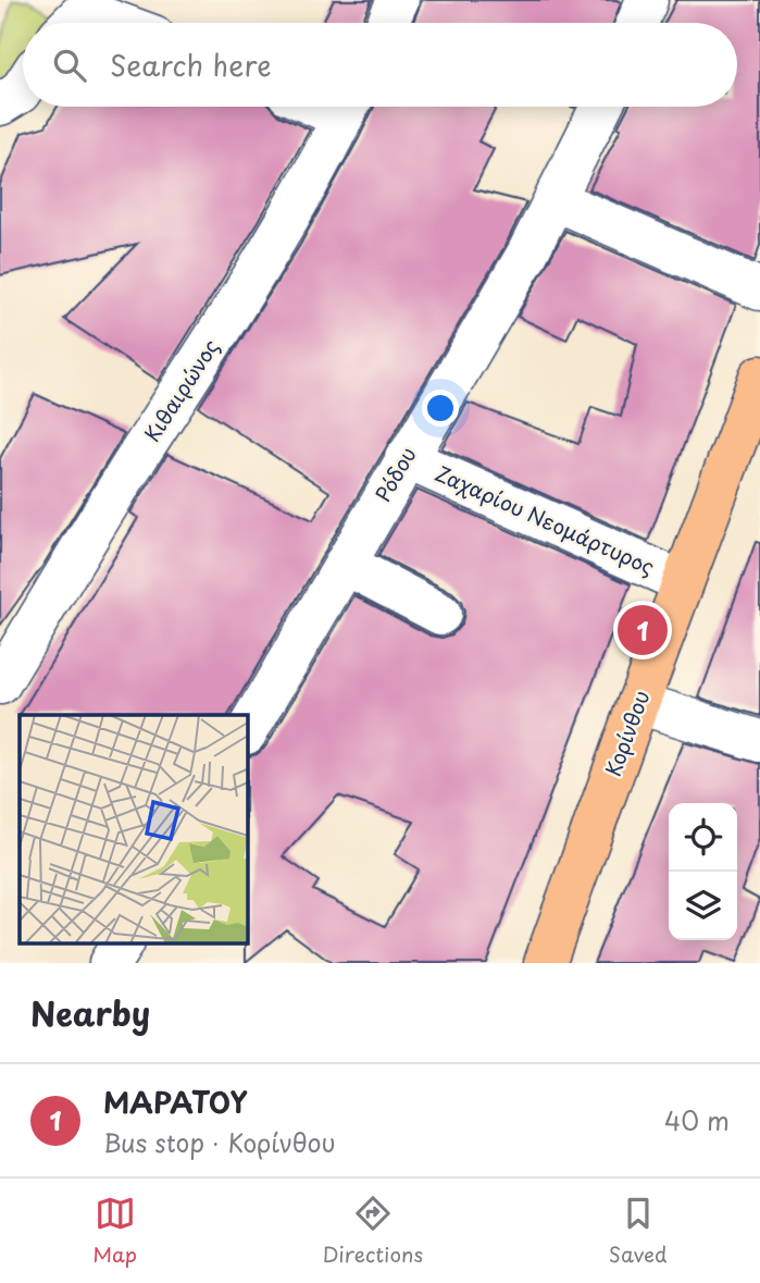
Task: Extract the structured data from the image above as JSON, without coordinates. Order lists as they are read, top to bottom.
{
  "streets": {
    "main road": ["Κορίνθου"],
    "street": ["Κιθαιρώνος", "Ρόδου", "Ζαχαρίου Νεομάρτυρος"]
  },
  "crossings": [
    ["Ρόδου", "Ζαχαρίου Νεομάρτυρος"],
    ["Ζαχαρίου Νεομάρτυρος", "Κορίνθου"]
  ],
  "page": {
    "search": "Search here",
    "pins": "1",
    "heading": "Nearby",
    "list": [
      {
        "mark": "1",
        "name": "ΜΑΡΑΤΟΥ",
        "note": "Bus stop · Κορίνθου",
        "value": "40 m"
      }
    ],
    "nav": ["Map", "Directions", "Saved"]
  }
}
